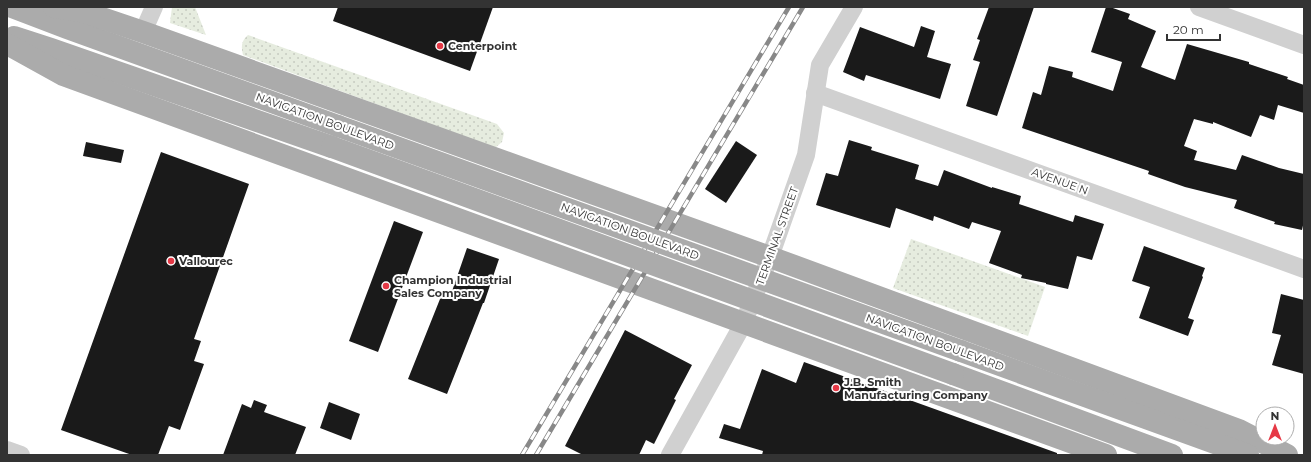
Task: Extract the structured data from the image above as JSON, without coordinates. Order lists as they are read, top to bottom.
{
  "streets": {
    "main road": ["NAVIGATION BOULEVARD"],
    "street": ["AVENUE N", "TERMINAL STREET"]
  },
  "crossings": [
    ["AVENUE N", "TERMINAL STREET"]
  ],
  "places": [
    "Centerpoint",
    "Vallourec",
    "Champion Industrial Sales Company",
    "J.B. Smith Manufacturing Company"
  ],
  "scale_bar": "20 m",
  "north": "top"
}
